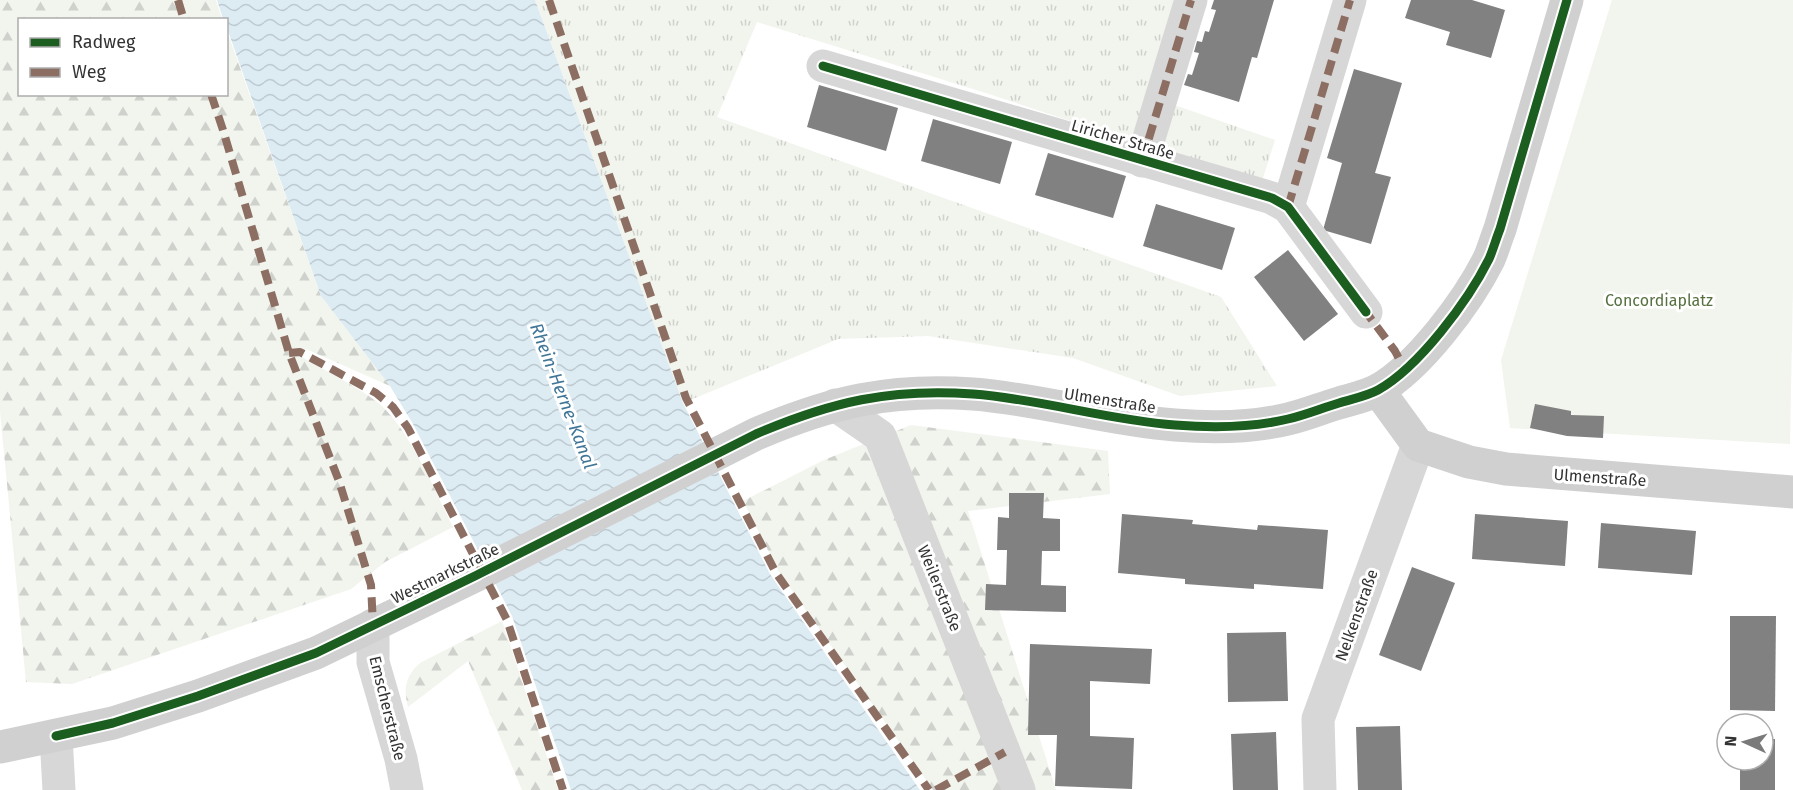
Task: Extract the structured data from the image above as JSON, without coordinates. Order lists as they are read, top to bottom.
{
  "streets": {
    "street": [
      "Liricher Straße",
      "Ulmenstraße",
      "Westmarkstraße",
      "Weilerstraße",
      "Nelkenstraße",
      "Emscherstraße"
    ]
  },
  "crossings": [
    ["Ulmenstraße", "Westmarkstraße"],
    ["Ulmenstraße", "Weilerstraße"],
    ["Ulmenstraße", "Nelkenstraße"],
    ["Westmarkstraße", "Weilerstraße"],
    ["Westmarkstraße", "Emscherstraße"]
  ],
  "water": ["Rhein-Herne-Kanal"],
  "parks": ["Concordiaplatz"],
  "legend": ["Radweg", "Weg"],
  "north": "left"
}
